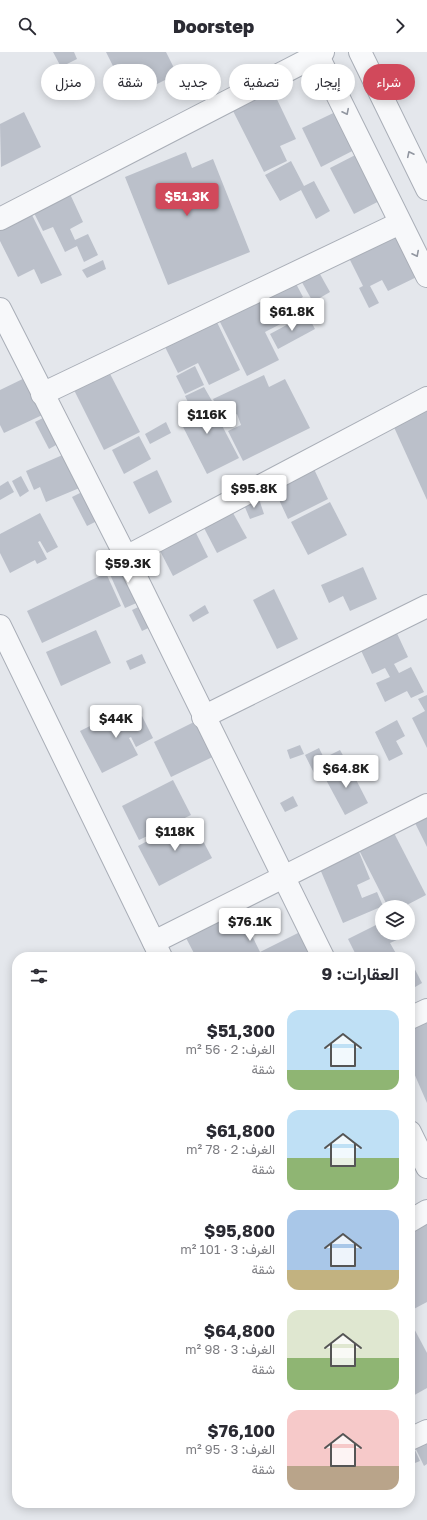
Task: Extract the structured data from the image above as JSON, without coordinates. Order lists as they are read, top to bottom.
{
  "page": {
    "header": "Doorstep",
    "chip": [
      "شراء",
      "إيجار",
      "تصفية",
      "جديد",
      "شقة",
      "منزل"
    ],
    "price": [
      "$51.3K",
      "$61.8K",
      "$116K",
      "$95.8K",
      "$59.3K",
      "$44K",
      "$64.8K",
      "$118K",
      "$76.1K"
    ],
    "heading": "العقارات: 9",
    "list": [
      {
        "name": "$51,300",
        "note": "الغرف: 2 · 56 m² · شقة"
      },
      {
        "name": "$61,800",
        "note": "الغرف: 2 · 78 m² · شقة"
      },
      {
        "name": "$95,800",
        "note": "الغرف: 3 · 101 m² · شقة"
      },
      {
        "name": "$64,800",
        "note": "الغرف: 3 · 98 m² · شقة"
      },
      {
        "name": "$76,100",
        "note": "الغرف: 3 · 95 m² · شقة"
      }
    ]
  }
}
